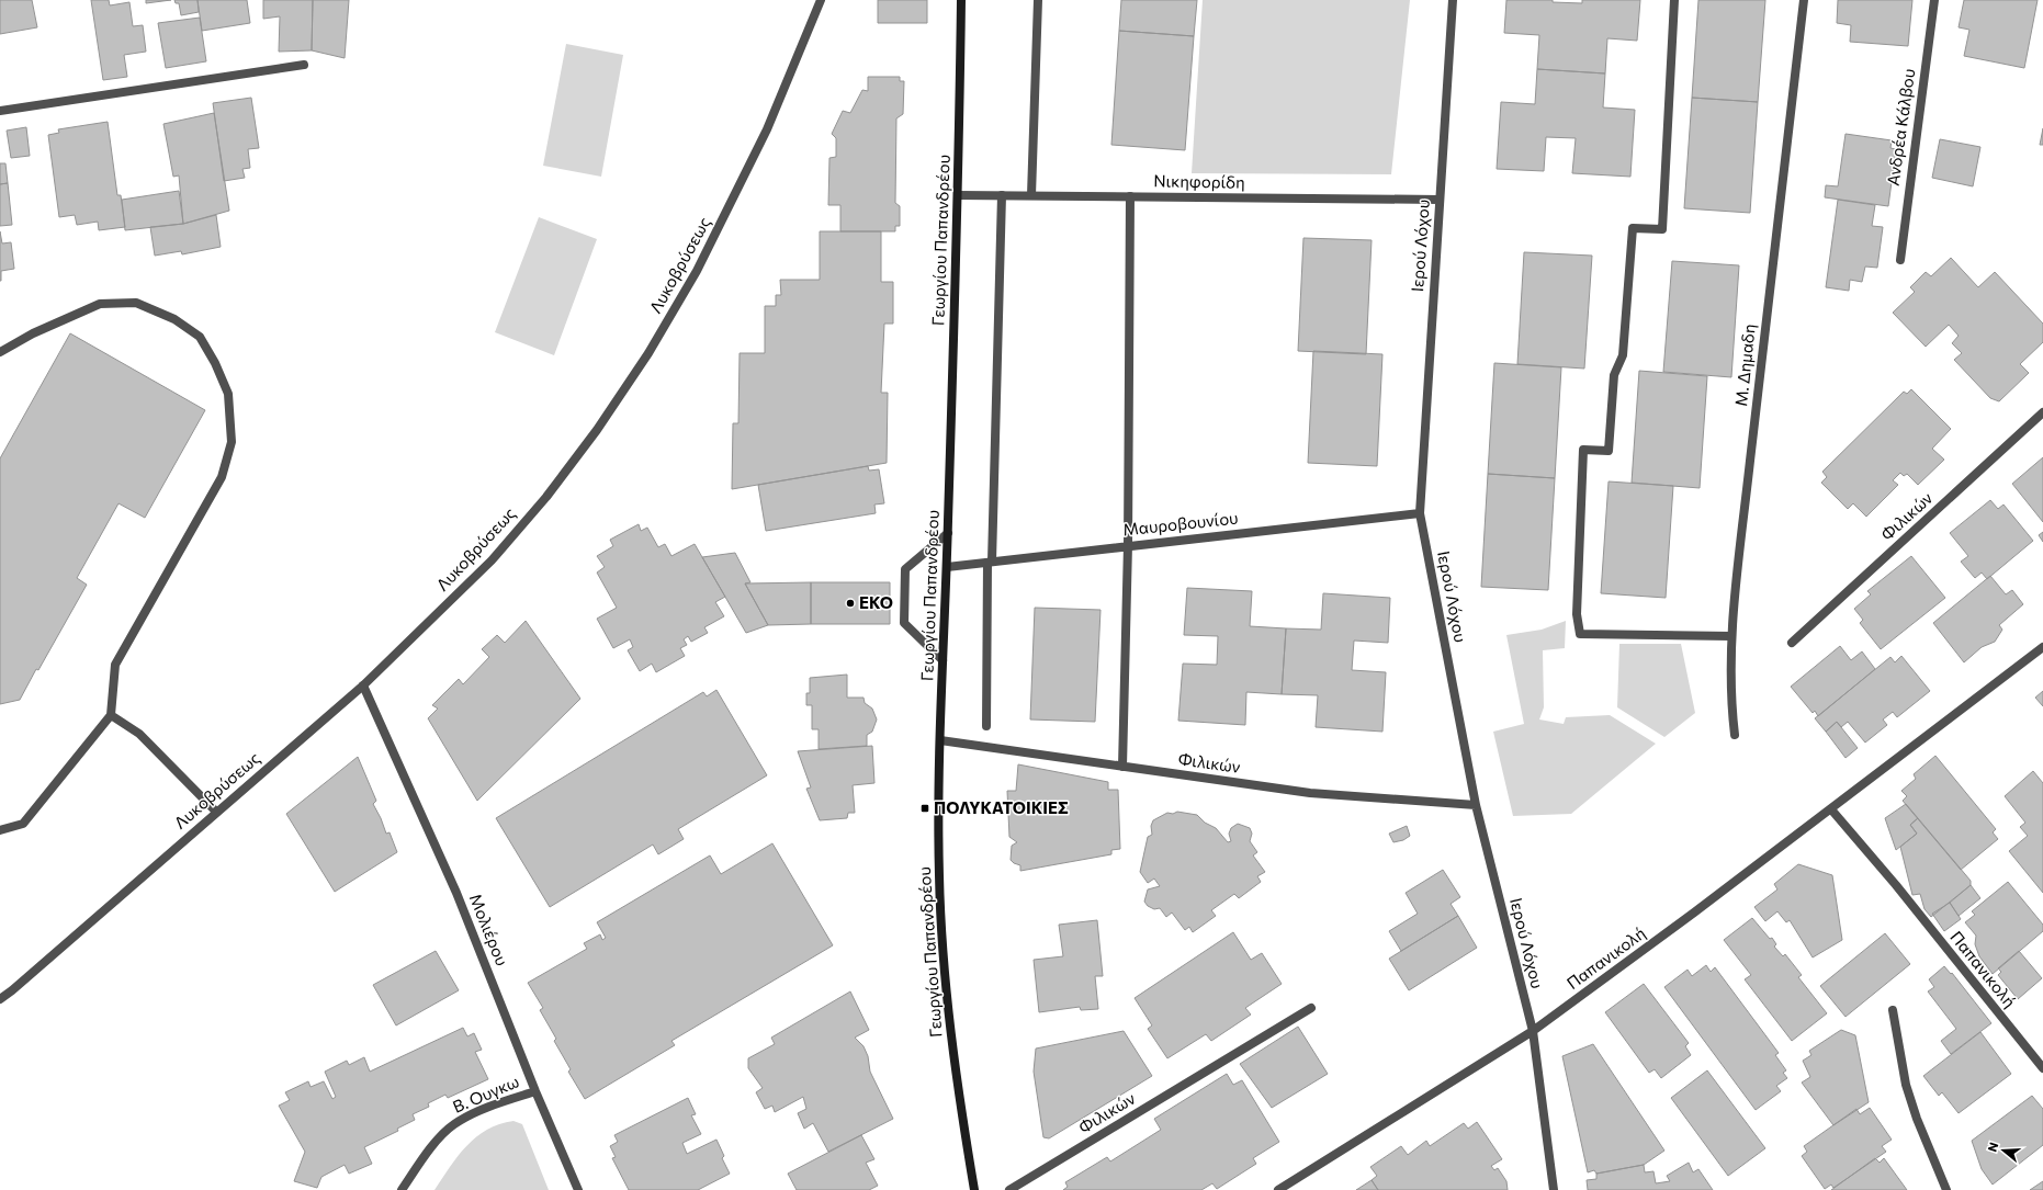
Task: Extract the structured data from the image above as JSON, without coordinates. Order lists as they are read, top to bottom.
{
  "streets": {
    "main road": ["Γεωργίου Παπανδρέου"],
    "street": [
      "Ανδρέα Κάλβου",
      "Νικηφορίδη",
      "Ιερού Λόχου",
      "Λυκοβρύσεως",
      "Μ. Δημαδη",
      "Φιλικών",
      "Μαυροβουνίου",
      "Μολιέρου",
      "Παπανικολή",
      "Β. Ουγκω"
    ]
  },
  "crossings": [
    ["Νικηφορίδη", "Γεωργίου Παπανδρέου"],
    ["Νικηφορίδη", "Ιερού Λόχου"],
    ["Γεωργίου Παπανδρέου", "Φιλικών"],
    ["Γεωργίου Παπανδρέου", "Μαυροβουνίου"],
    ["Ιερού Λόχου", "Φιλικών"],
    ["Ιερού Λόχου", "Μαυροβουνίου"],
    ["Ιερού Λόχου", "Παπανικολή"],
    ["Λυκοβρύσεως", "Μολιέρου"],
    ["Μολιέρου", "Β. Ουγκω"]
  ],
  "places": {
    "other": ["EKO"],
    "transit": ["ΠΟΛΥΚΑΤΟΙΚΙΕΣ"]
  },
  "north": "left"
}
